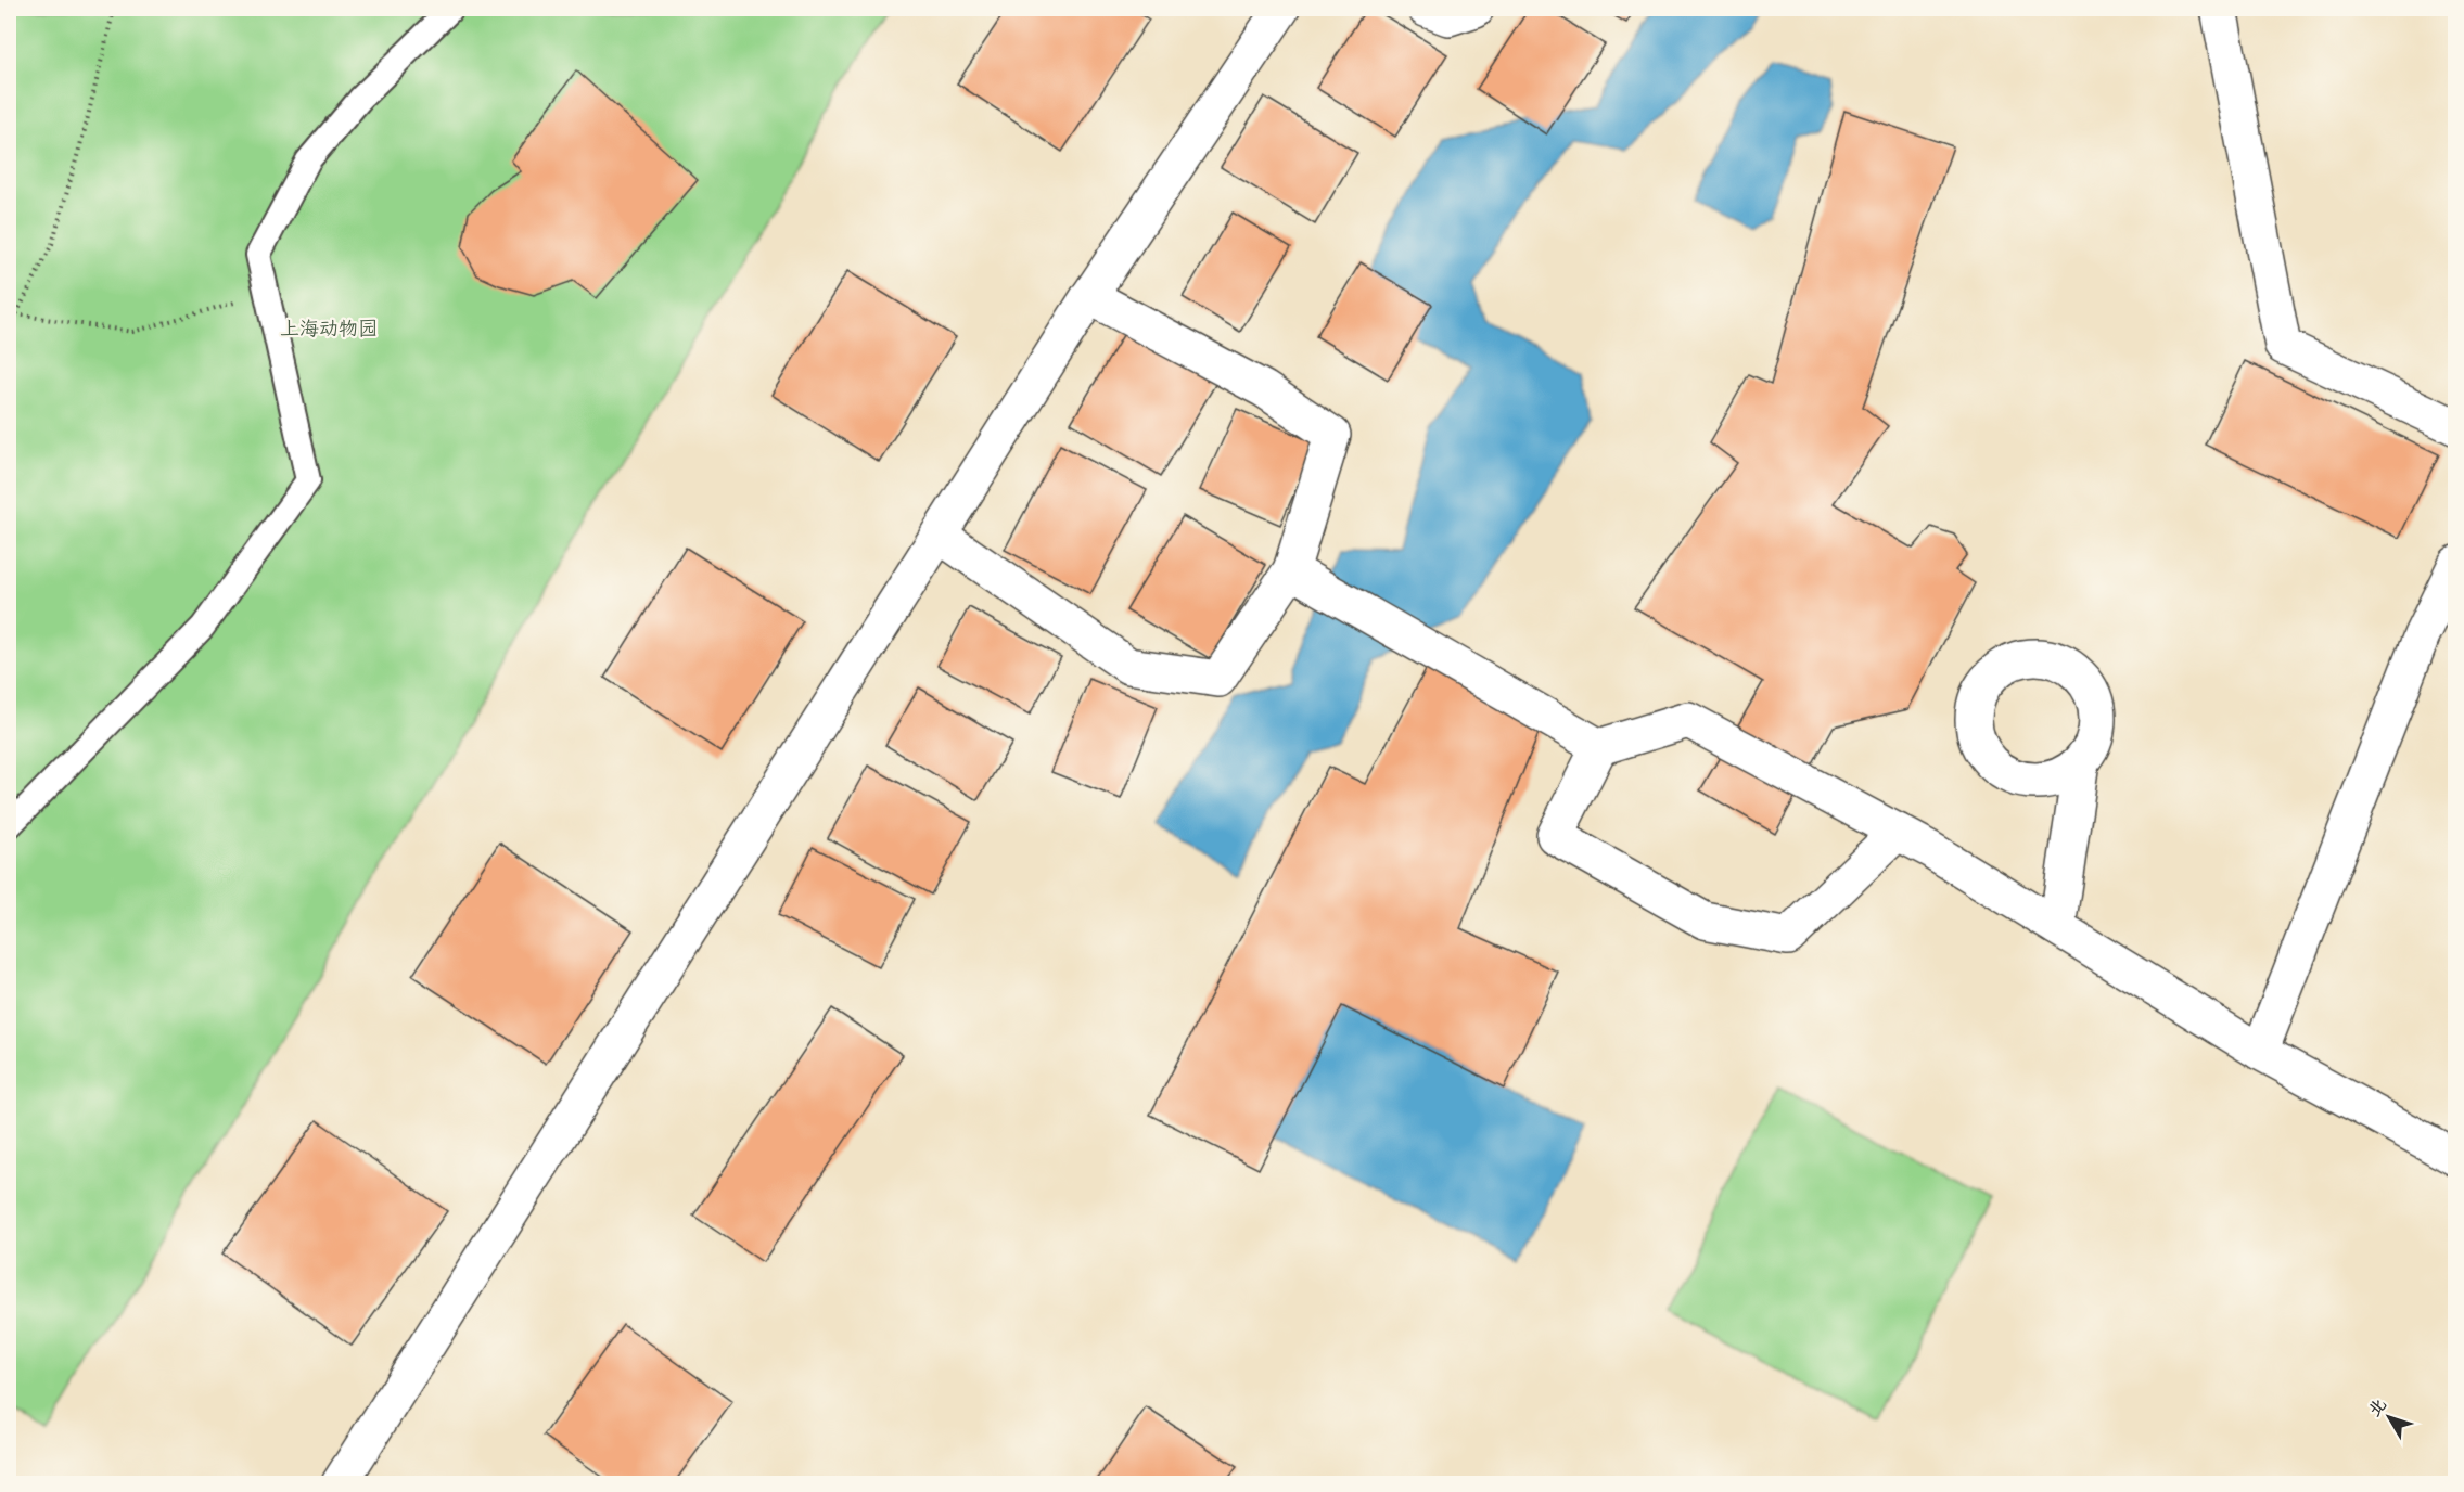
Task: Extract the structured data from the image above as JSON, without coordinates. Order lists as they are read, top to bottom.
{
  "parks": ["上海动物园"],
  "north": "top left"
}
